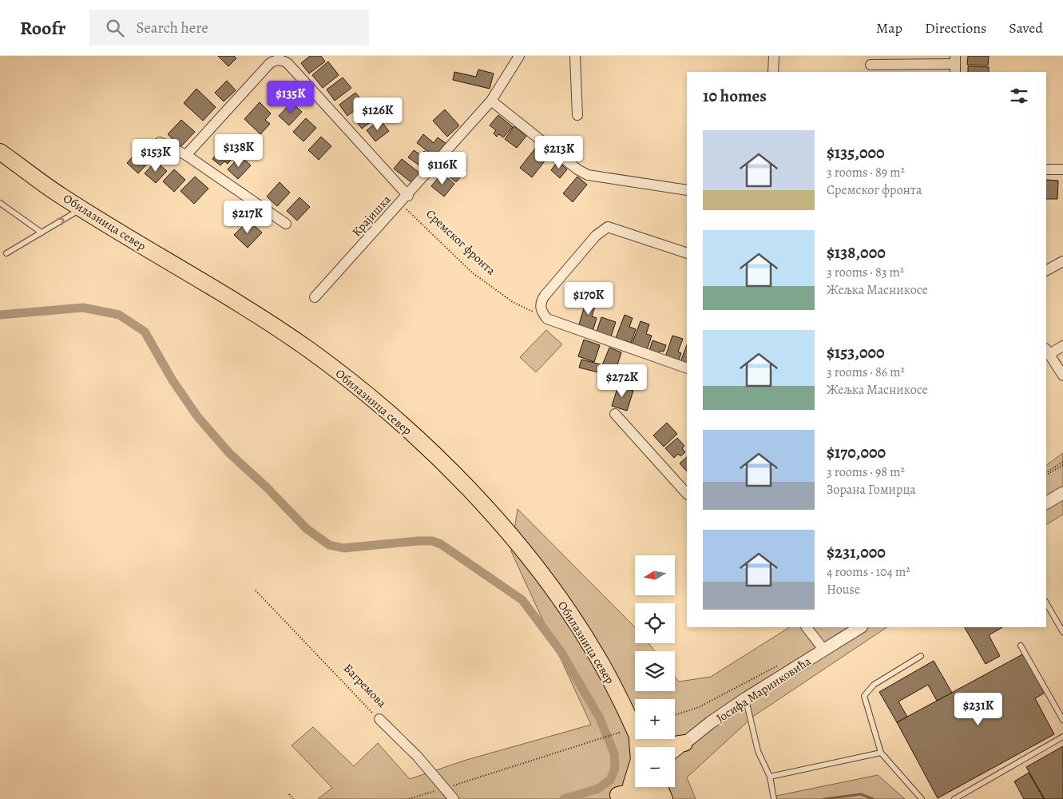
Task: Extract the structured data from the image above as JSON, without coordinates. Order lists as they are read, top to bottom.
{
  "streets": {
    "main road": ["Обилазница север"],
    "street": ["Крајишка", "Багремова", "Јосифа Маринковића"],
    "path": ["Сремског фронта"]
  },
  "crossings": [
    ["Крајишка", "Сремског фронта"]
  ],
  "north": "left",
  "page": {
    "header": "Roofr",
    "search": "Search here",
    "nav": ["Map", "Directions", "Saved"],
    "heading": "10 homes",
    "price": [
      "$135K",
      "$126K",
      "$138K",
      "$213K",
      "$153K",
      "$116K",
      "$217K",
      "$170K",
      "$272K",
      "$231K"
    ],
    "list": [
      {
        "name": "$135,000",
        "note": "3 rooms · 89 m² · Сремског фронта"
      },
      {
        "name": "$138,000",
        "note": "3 rooms · 83 m² · Жељка Масникосе"
      },
      {
        "name": "$153,000",
        "note": "3 rooms · 86 m² · Жељка Масникосе"
      },
      {
        "name": "$170,000",
        "note": "3 rooms · 98 m² · Зорана Гомирца"
      },
      {
        "name": "$231,000",
        "note": "4 rooms · 104 m² · House"
      }
    ],
    "map_buttons": ["+", "−"]
  }
}
